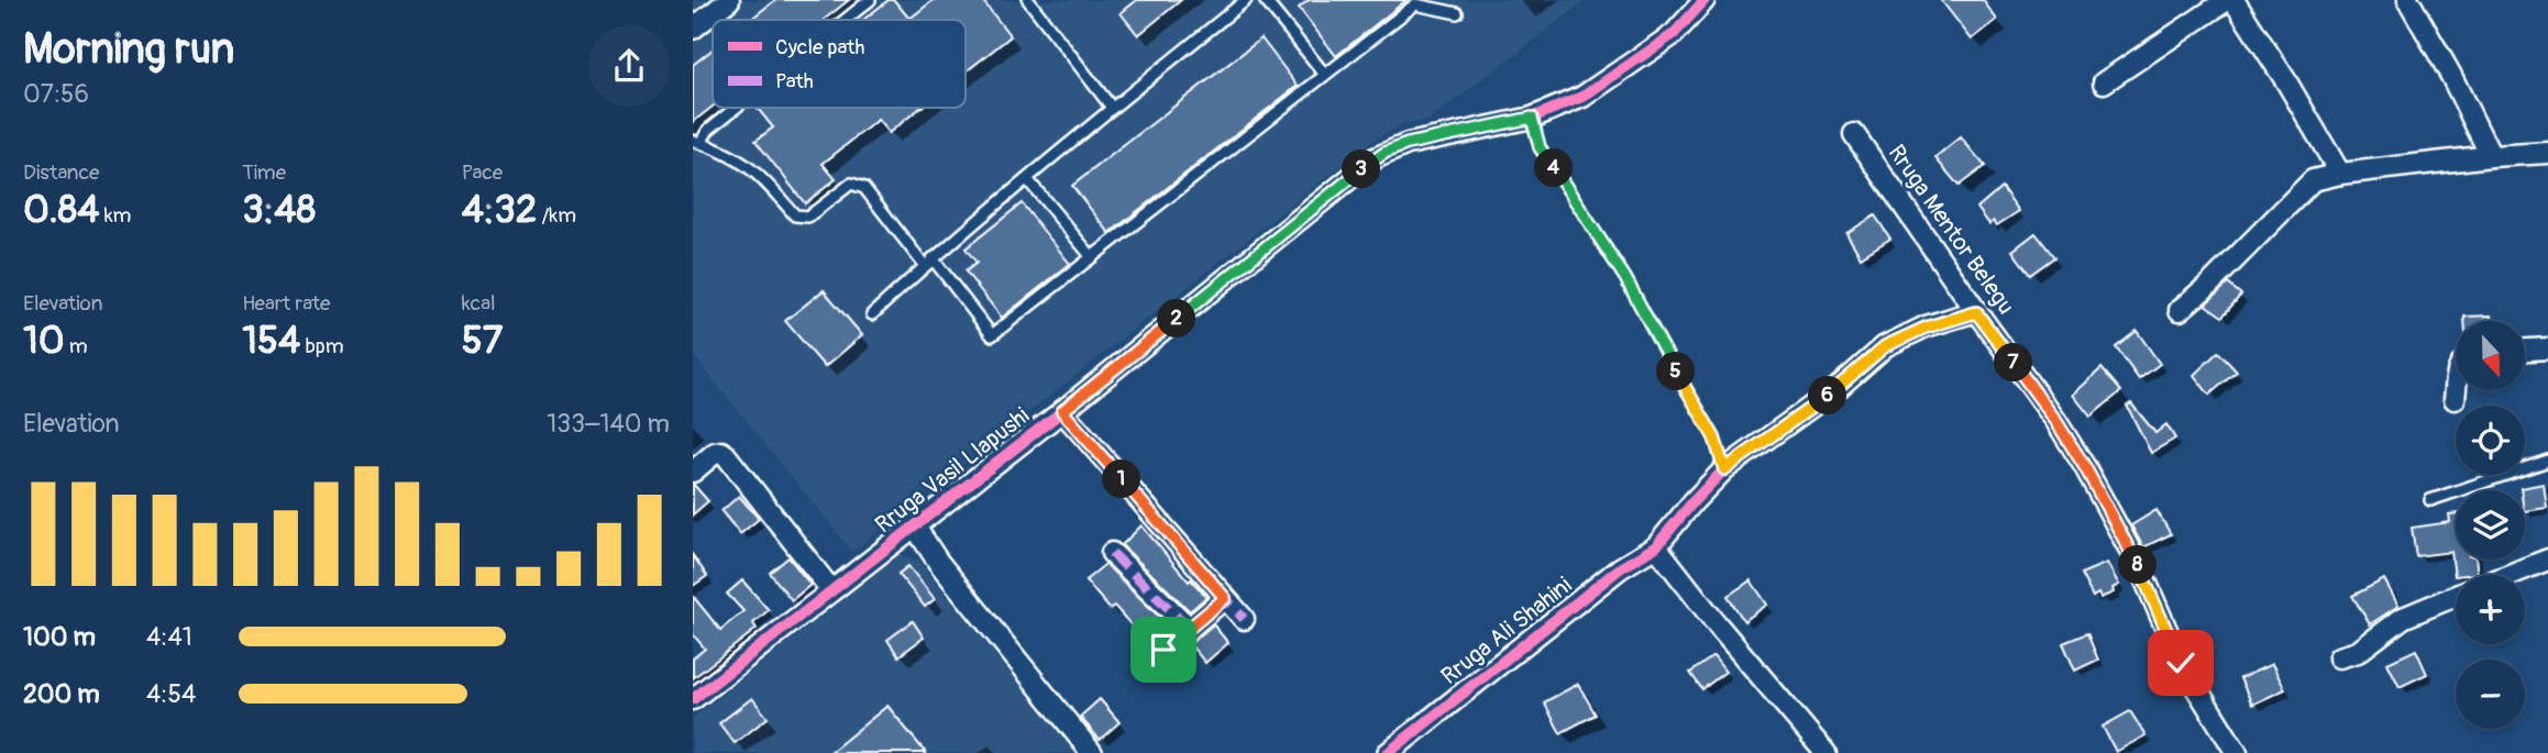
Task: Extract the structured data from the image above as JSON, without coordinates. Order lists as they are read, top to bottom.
{
  "streets": {
    "street": ["Rruga Mentor Belegu", "Rruga Vasil Llapushi", "Rruga Ali Shahini"]
  },
  "crossings": [
    ["Rruga Mentor Belegu", "Rruga Ali Shahini"]
  ],
  "legend": ["Cycle path", "Path"],
  "north": "bottom",
  "page": {
    "heading": ["Morning run", "07:56"],
    "stats": [
      ["Distance", "0.84 km"],
      ["Time", "3:48"],
      ["Pace", "4:32 /km"],
      ["Elevation", "10 m"],
      ["Heart rate", "154 bpm"],
      ["kcal", "57"]
    ],
    "pins": [
      "4",
      "3",
      "2",
      "7",
      "5",
      "6",
      "1",
      "8"
    ],
    "map_buttons": ["+", "−"],
    "chart": ["Elevation", "133–140 m"],
    "list": [
      {
        "name": "100 m",
        "note": "4:41"
      },
      {
        "name": "200 m",
        "note": "4:54"
      }
    ]
  }
}
